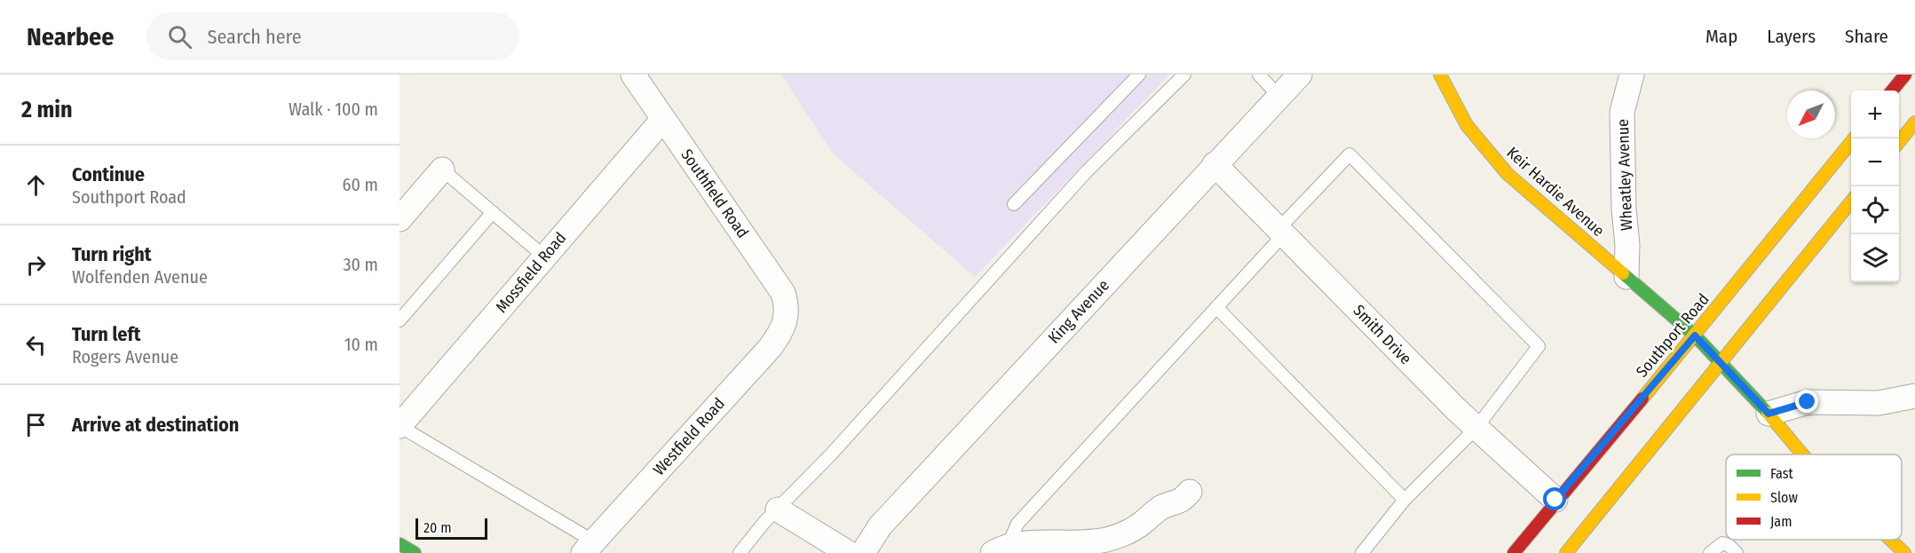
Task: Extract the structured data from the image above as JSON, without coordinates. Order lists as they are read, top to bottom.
{
  "streets": {
    "main road": ["Keir Hardie Avenue", "Southport Road"],
    "street": [
      "Wheatley Avenue",
      "Southfield Road",
      "Mossfield Road",
      "King Avenue",
      "Smith Drive",
      "Westfield Road"
    ]
  },
  "crossings": [
    ["Wheatley Avenue", "Keir Hardie Avenue"],
    ["Keir Hardie Avenue", "Southport Road"],
    ["Southfield Road", "Mossfield Road"],
    ["Southfield Road", "Westfield Road"],
    ["King Avenue", "Smith Drive"],
    ["Smith Drive", "Southport Road"]
  ],
  "legend": ["Fast", "Slow", "Jam"],
  "scale_bar": "20 m",
  "north": "bottom left",
  "page": {
    "header": "Nearbee",
    "search": "Search here",
    "nav": ["Map", "Layers", "Share"],
    "heading": ["2 min", "Walk · 100 m"],
    "map_buttons": ["+", "−"],
    "list": [
      ["Continue", "Southport Road", "60 m"],
      ["Turn right", "Wolfenden Avenue", "30 m"],
      ["Turn left", "Rogers Avenue", "10 m"],
      "Arrive at destination"
    ],
    "scale": "20 m"
  }
}
